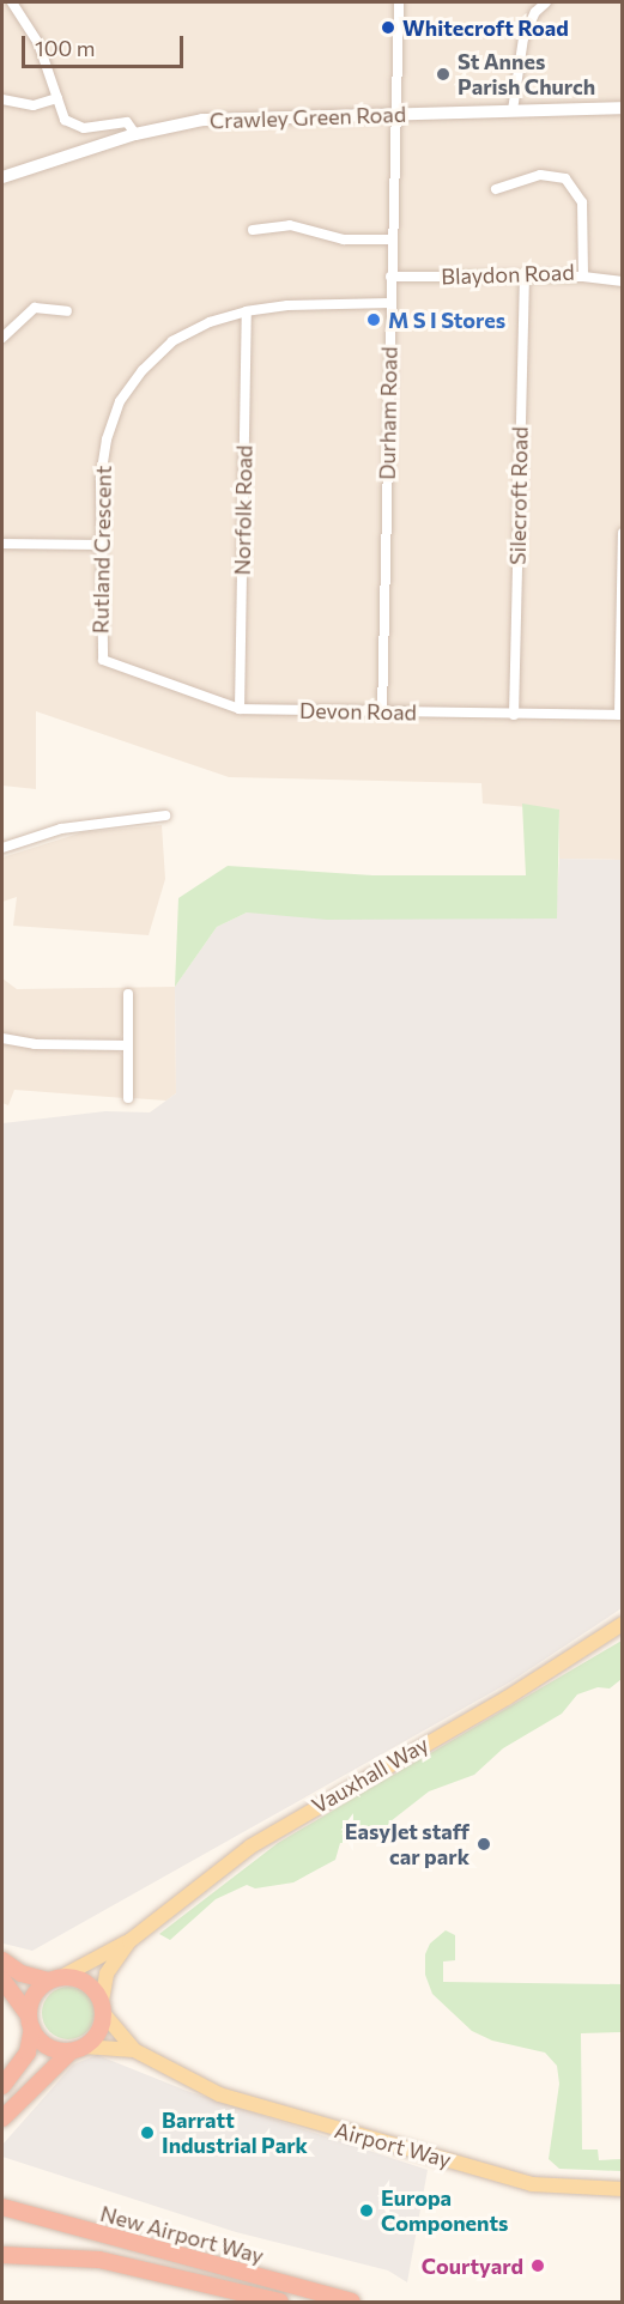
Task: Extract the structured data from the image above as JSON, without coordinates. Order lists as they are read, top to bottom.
{
  "streets": {
    "highway": ["New Airport Way"],
    "main road": ["Vauxhall Way", "Airport Way"],
    "street": [
      "Crawley Green Road",
      "Blaydon Road",
      "Durham Road",
      "Silecroft Road",
      "Norfolk Road",
      "Rutland Crescent",
      "Devon Road"
    ]
  },
  "crossings": [
    ["Crawley Green Road", "Durham Road"],
    ["Blaydon Road", "Durham Road"],
    ["Blaydon Road", "Silecroft Road"],
    ["Durham Road", "Rutland Crescent"],
    ["Durham Road", "Devon Road"],
    ["Silecroft Road", "Devon Road"],
    ["Norfolk Road", "Rutland Crescent"],
    ["Norfolk Road", "Devon Road"],
    ["Rutland Crescent", "Devon Road"],
    ["Vauxhall Way", "Airport Way"]
  ],
  "places": [
    "Whitecroft Road",
    "St Annes Parish Church",
    "M S I Stores",
    "EasyJet staff car park",
    "Barratt Industrial Park",
    "Europa Components",
    "Courtyard"
  ],
  "scale_bar": "100 m"
}
